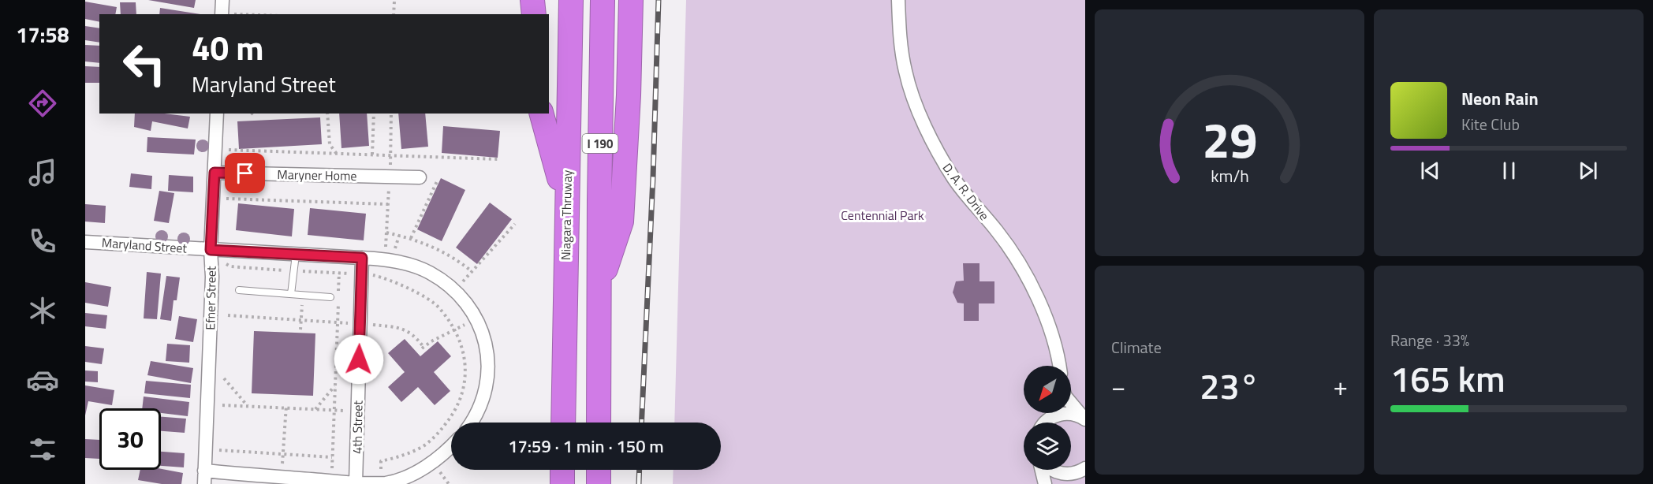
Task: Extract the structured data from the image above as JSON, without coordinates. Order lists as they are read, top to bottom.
{
  "streets": {
    "highway": ["I 190", "Niagara Thruway"],
    "street": [
      "Maryner Home",
      "D. A. R. Drive",
      "Maryland Street",
      "Efner Street",
      "4th Street"
    ]
  },
  "crossings": [
    ["Maryner Home", "Efner Street"],
    ["Maryland Street", "Efner Street"],
    ["Maryland Street", "4th Street"]
  ],
  "parks": ["Centennial Park"],
  "north": "bottom left",
  "page": {
    "tabs": "17:58",
    "turn": ["40 m", "Maryland Street"],
    "song": ["Neon Rain", "Kite Club"],
    "tile": [
      "Climate",
      ["Range · 33%", "165 km"]
    ],
    "heat": ["−", "23°", "+"],
    "limit": "30",
    "trip": "17:59 · 1 min · 150 m",
    "gauge": ["29", "km/h"]
  }
}
